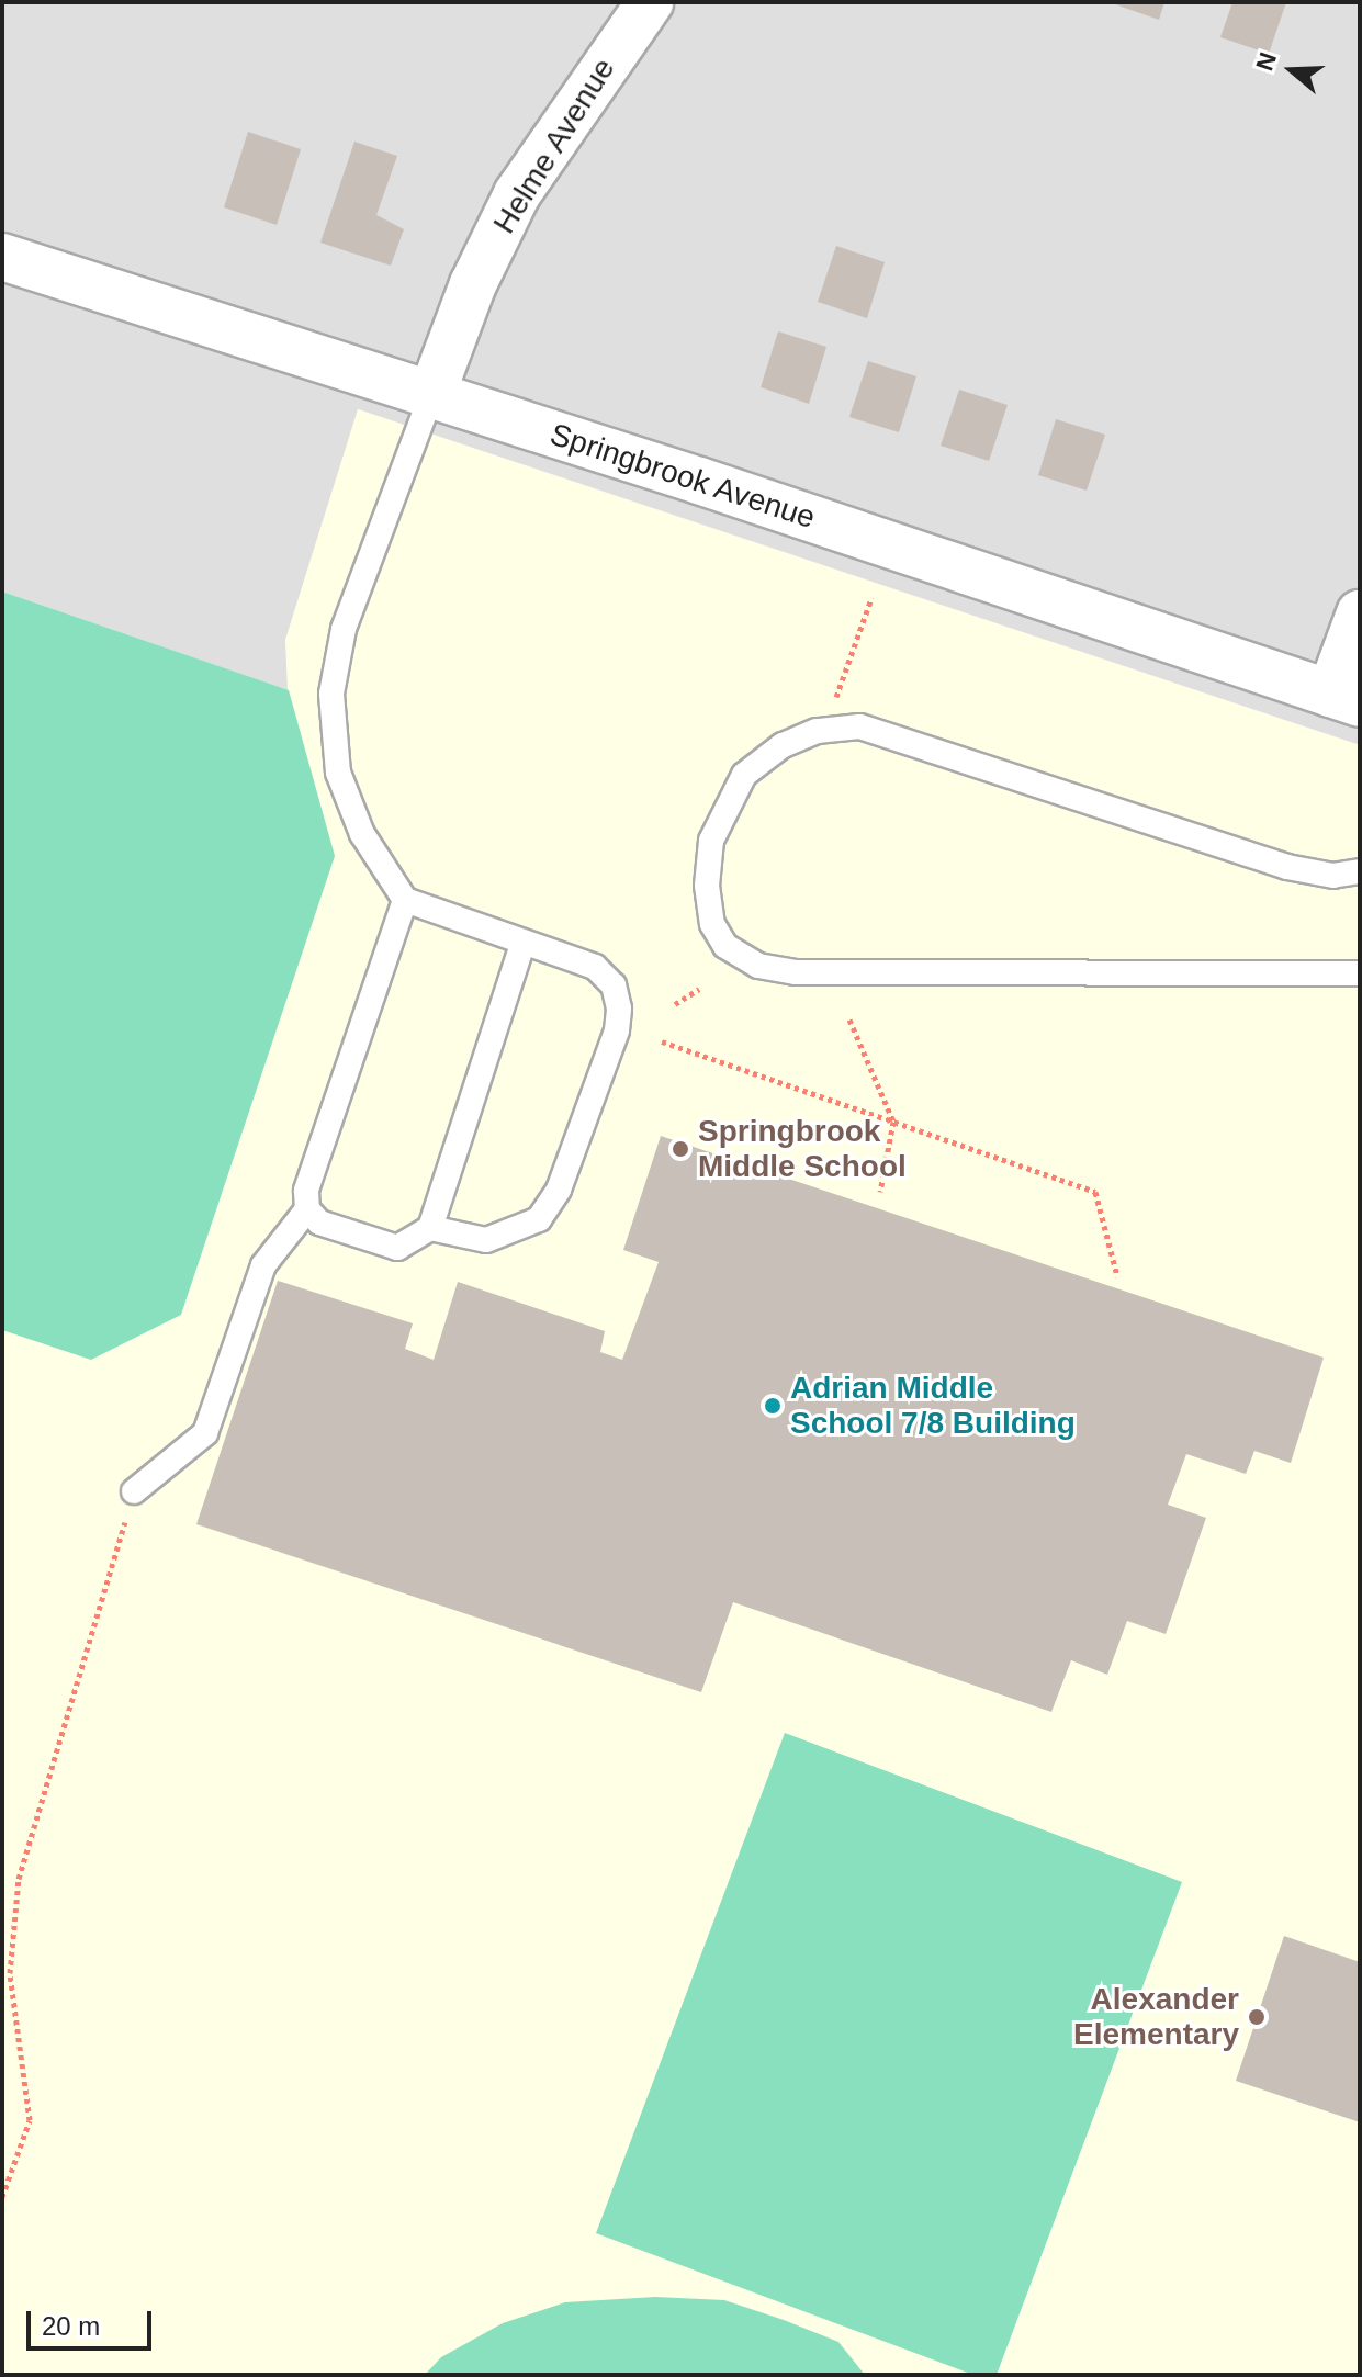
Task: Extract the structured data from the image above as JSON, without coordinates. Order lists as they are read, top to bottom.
{
  "streets": {
    "street": ["Helme Avenue", "Springbrook Avenue"]
  },
  "crossings": [
    ["Helme Avenue", "Springbrook Avenue"]
  ],
  "places": ["Springbrook Middle School", "Adrian Middle School 7/8 Building", "Alexander Elementary"],
  "scale_bar": "20 m",
  "north": "left"
}
